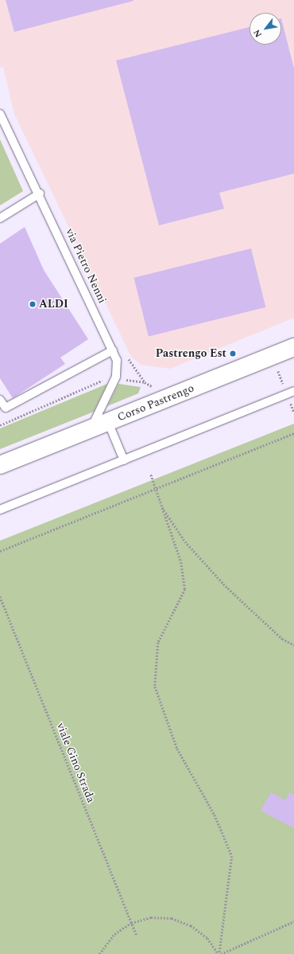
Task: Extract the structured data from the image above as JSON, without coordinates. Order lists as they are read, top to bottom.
{
  "streets": {
    "street": ["Corso Pastrengo"],
    "lane": ["via Pietro Nenni"],
    "path": ["viale Gino Strada"]
  },
  "crossings": [
    ["via Pietro Nenni", "Corso Pastrengo"]
  ],
  "places": ["ALDI", "Pastrengo Est"],
  "north": "bottom left"
}
